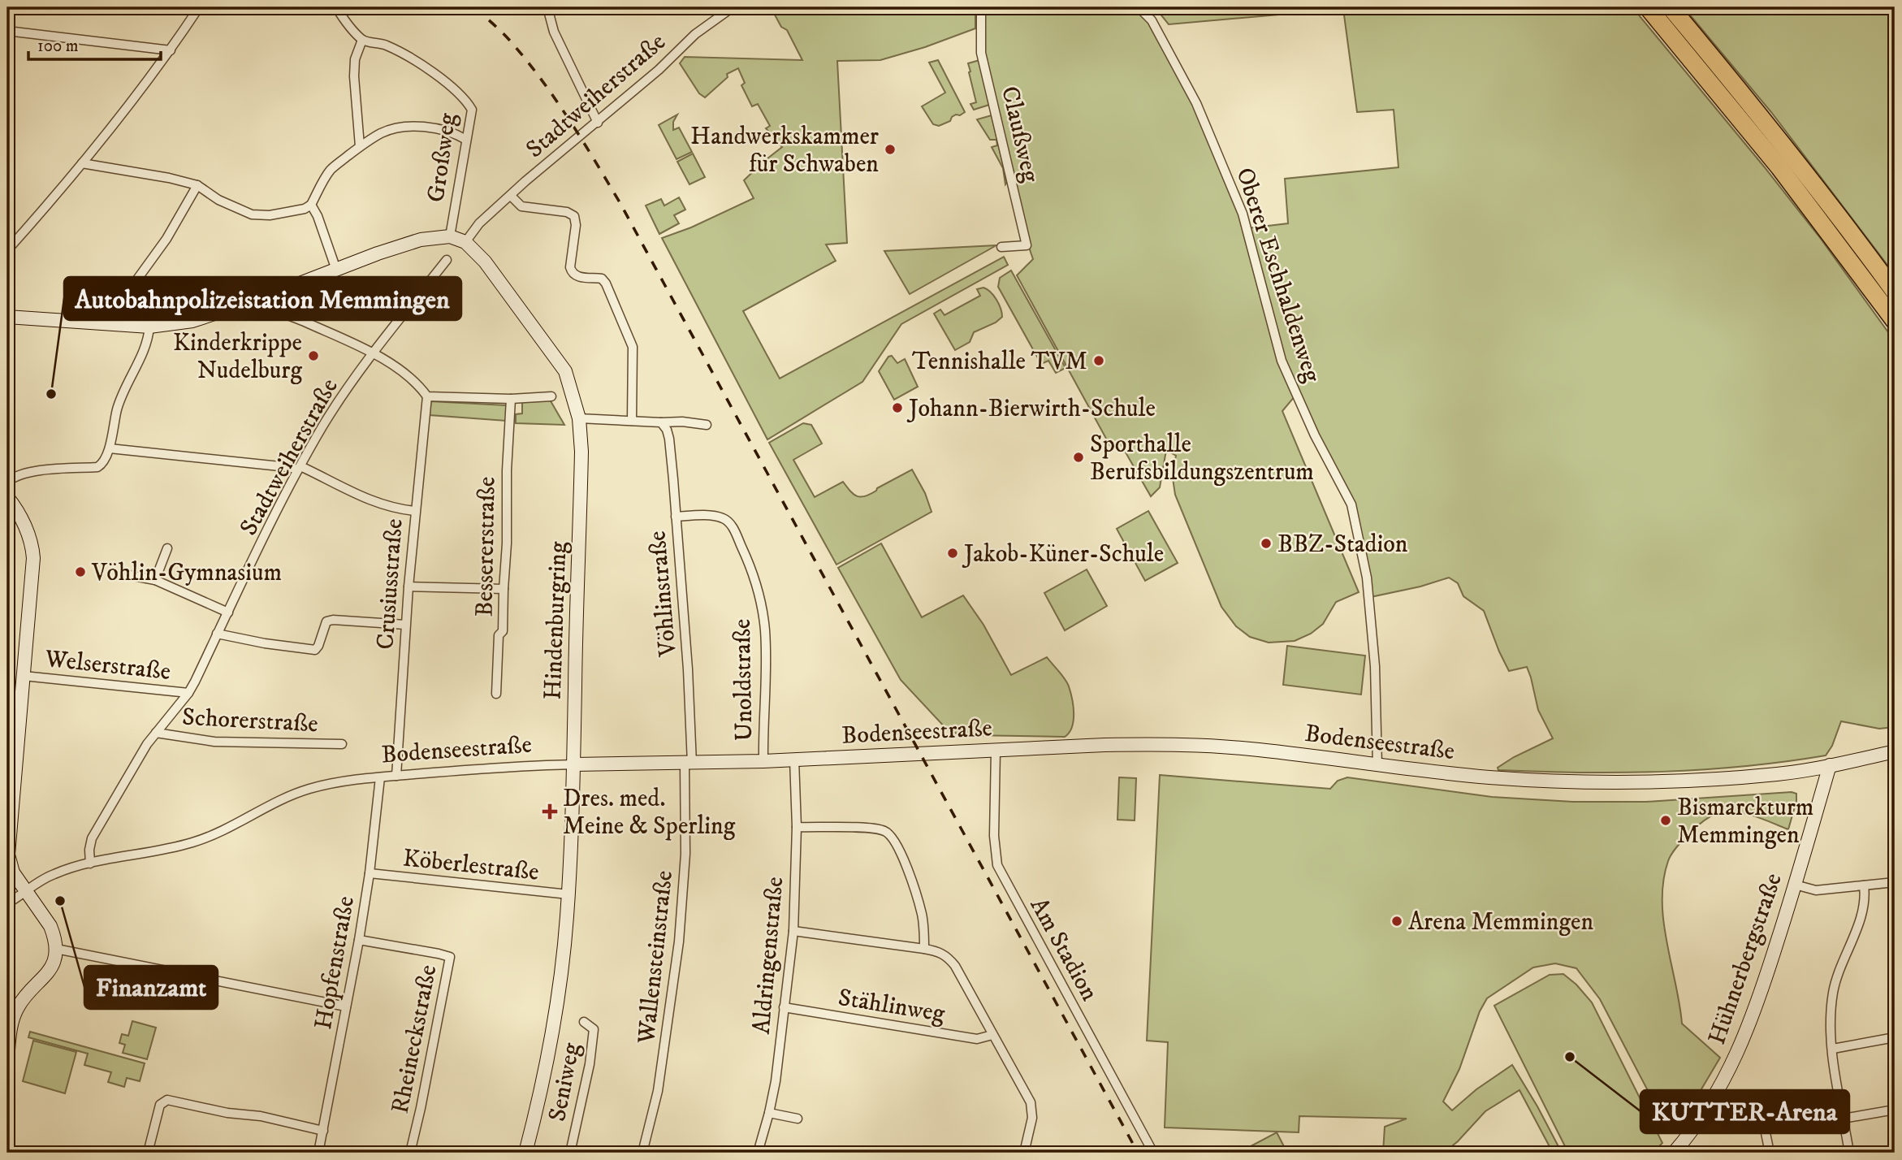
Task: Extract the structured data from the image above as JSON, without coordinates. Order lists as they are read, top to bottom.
{
  "streets": {
    "main road": ["Hindenburgring", "Bodenseestraße", "Hühnerbergstraße"],
    "street": [
      "Stadtweiherstraße",
      "Claußweg",
      "Großweg",
      "Oberer Eschhaldenweg",
      "Bessererstraße",
      "Crusiusstraße",
      "Vöhlinstraße",
      "Welserstraße",
      "Unoldstraße",
      "Schorerstraße",
      "Köberlestraße",
      "Am Stadion",
      "Aldringenstraße",
      "Wallensteinstraße",
      "Hopfenstraße",
      "Stählinweg",
      "Rheineckstraße",
      "Seniweg"
    ]
  },
  "crossings": [
    ["Stadtweiherstraße", "Hindenburgring"],
    ["Stadtweiherstraße", "Welserstraße"],
    ["Stadtweiherstraße", "Schorerstraße"],
    ["Stadtweiherstraße", "Bodenseestraße"],
    ["Großweg", "Hindenburgring"],
    ["Oberer Eschhaldenweg", "Bodenseestraße"],
    ["Crusiusstraße", "Bodenseestraße"],
    ["Vöhlinstraße", "Unoldstraße"],
    ["Vöhlinstraße", "Bodenseestraße"],
    ["Vöhlinstraße", "Wallensteinstraße"],
    ["Hindenburgring", "Bodenseestraße"],
    ["Hindenburgring", "Köberlestraße"],
    ["Unoldstraße", "Bodenseestraße"],
    ["Bodenseestraße", "Am Stadion"],
    ["Bodenseestraße", "Aldringenstraße"],
    ["Bodenseestraße", "Wallensteinstraße"],
    ["Bodenseestraße", "Hühnerbergstraße"],
    ["Bodenseestraße", "Hopfenstraße"],
    ["Köberlestraße", "Hopfenstraße"],
    ["Aldringenstraße", "Stählinweg"],
    ["Hopfenstraße", "Rheineckstraße"]
  ],
  "places": {
    "other": [
      "Handwerkskammer für Schwaben",
      "Kinderkrippe Nudelburg",
      "Tennishalle TVM",
      "Autobahnpolizeistation Memmingen",
      "Johann-Bierwirth-Schule",
      "Sporthalle Berufsbildungszentrum",
      "BBZ-Stadion",
      "Jakob-Küner-Schule",
      "Vöhlin-Gymnasium",
      "Bismarckturm Memmingen",
      "Finanzamt",
      "Arena Memmingen",
      "KUTTER-Arena"
    ],
    "health": ["Dres. med. Meine & Sperling"]
  },
  "scale_bar": "100 m"
}
